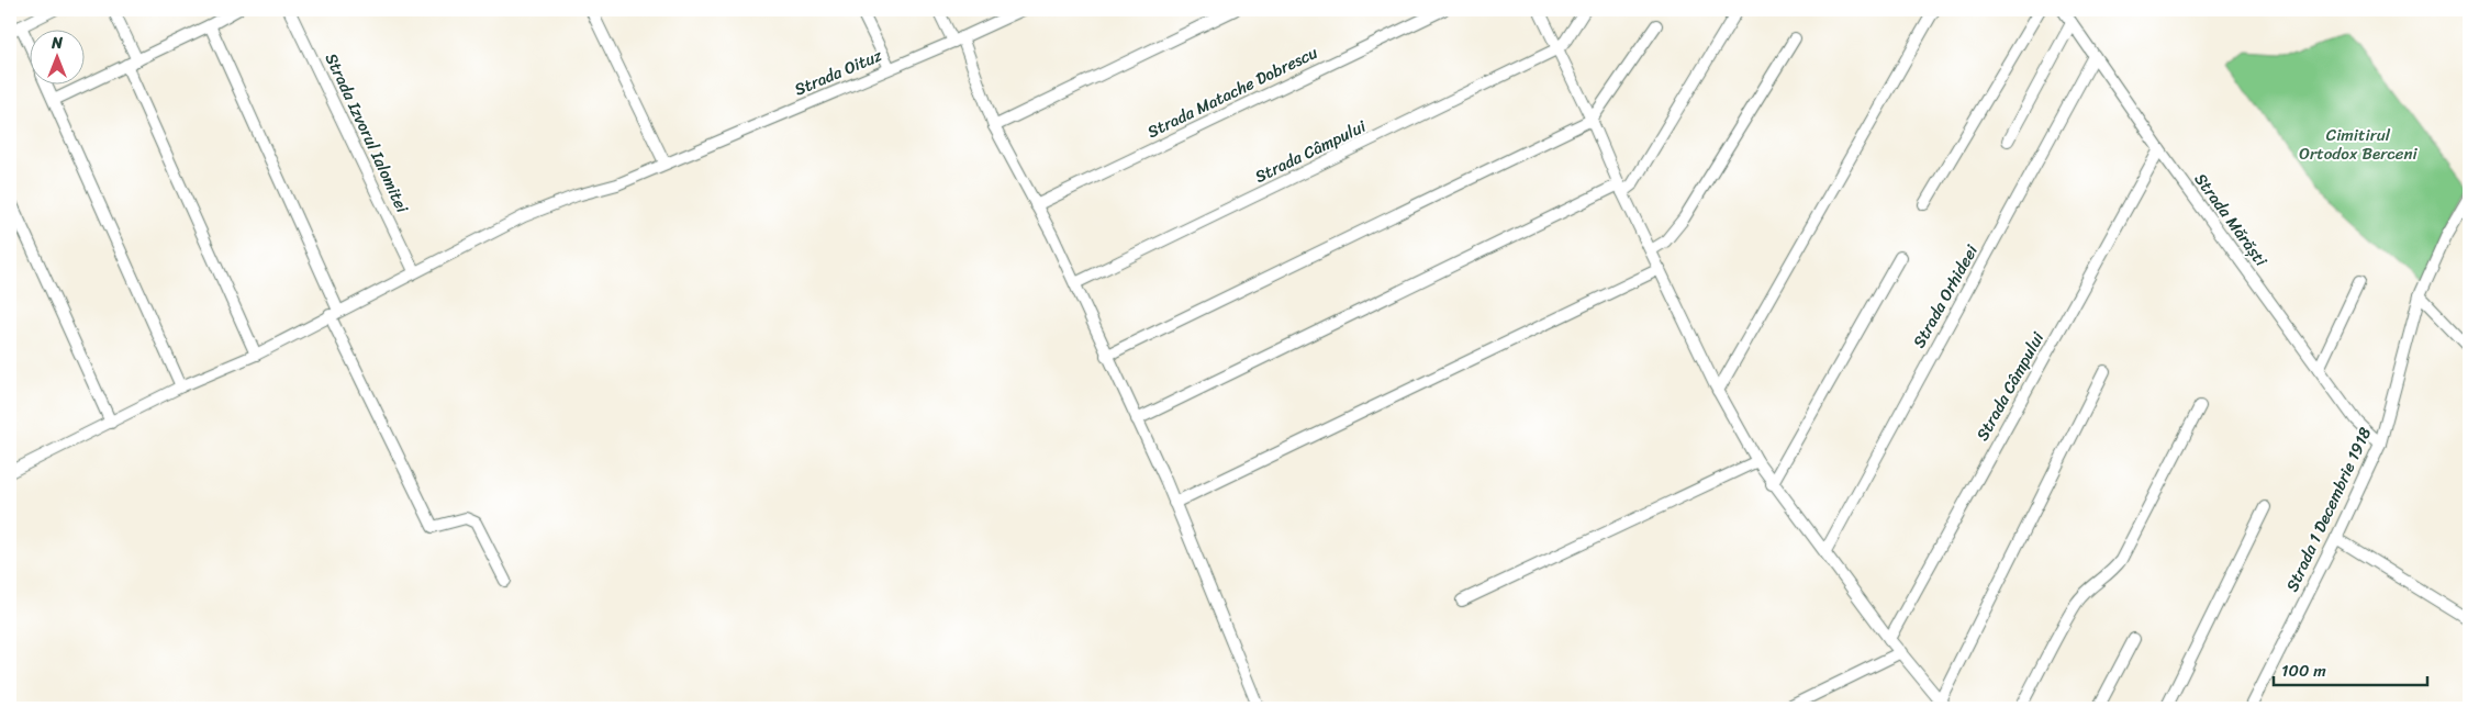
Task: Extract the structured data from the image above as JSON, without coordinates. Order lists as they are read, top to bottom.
{
  "streets": {
    "street": [
      "Strada Oituz",
      "Strada Matache Dobrescu",
      "Strada Izvorul Ialomitei",
      "Strada Câmpului",
      "Strada Mărăști",
      "Strada Orhideei",
      "Strada 1 Decembrie 1918"
    ]
  },
  "crossings": [
    ["Strada Oituz", "Strada Izvorul Ialomitei"],
    ["Strada Câmpului", "Strada Mărăști"],
    ["Strada Mărăști", "Strada Orhideei"],
    ["Strada Mărăști", "Strada 1 Decembrie 1918"]
  ],
  "parks": ["Cimitirul Ortodox Berceni"],
  "scale_bar": "100 m",
  "north": "top"
}
